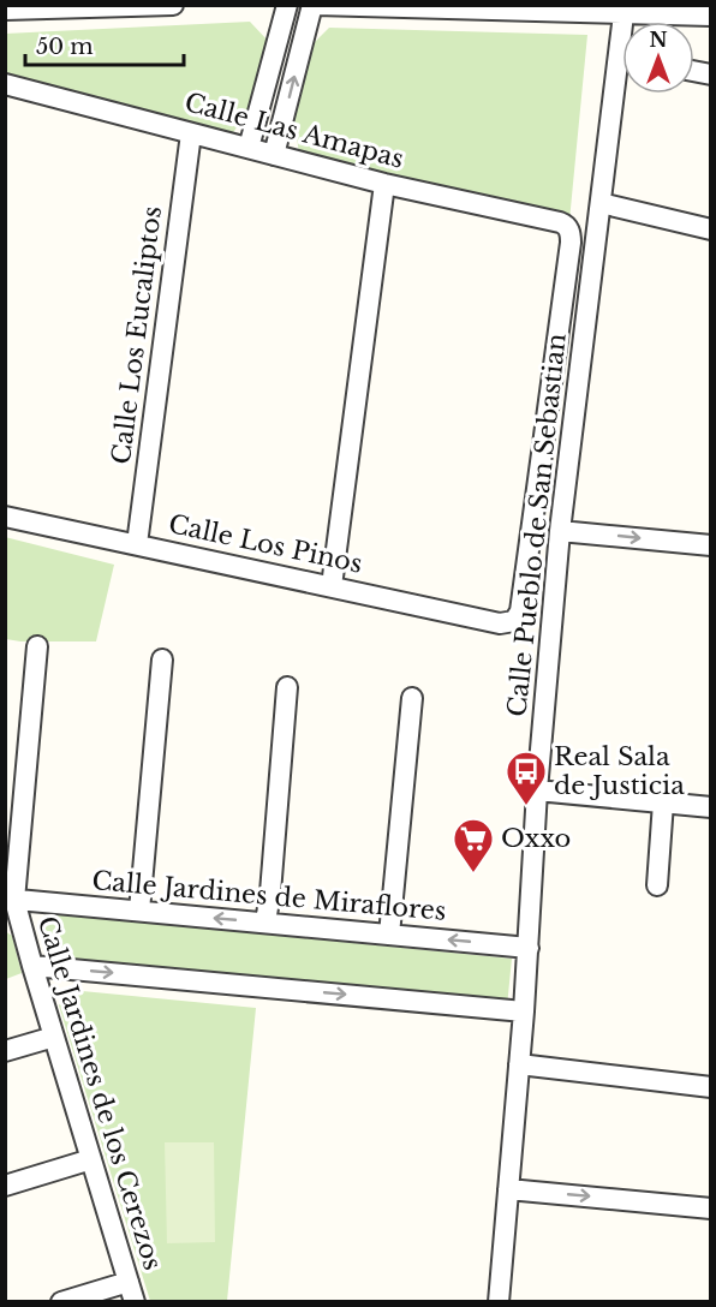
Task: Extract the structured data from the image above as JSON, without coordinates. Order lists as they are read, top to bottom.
{
  "streets": {
    "street": [
      "Calle Las Amapas",
      "Calle Los Eucaliptos",
      "Calle Pueblo de San Sebastian",
      "Calle Los Pinos",
      "Calle Jardines de Miraflores",
      "Calle Jardines de los Cerezos"
    ]
  },
  "crossings": [
    ["Calle Las Amapas", "Calle Los Eucaliptos"],
    ["Calle Las Amapas", "Calle Los Pinos"],
    ["Calle Los Eucaliptos", "Calle Los Pinos"],
    ["Calle Pueblo de San Sebastian", "Calle Jardines de Miraflores"],
    ["Calle Jardines de Miraflores", "Calle Jardines de los Cerezos"]
  ],
  "places": {
    "bus stop": ["Real Sala de Justicia"],
    "supermarket": ["Oxxo"]
  },
  "scale_bar": "50 m",
  "north": "top"
}
